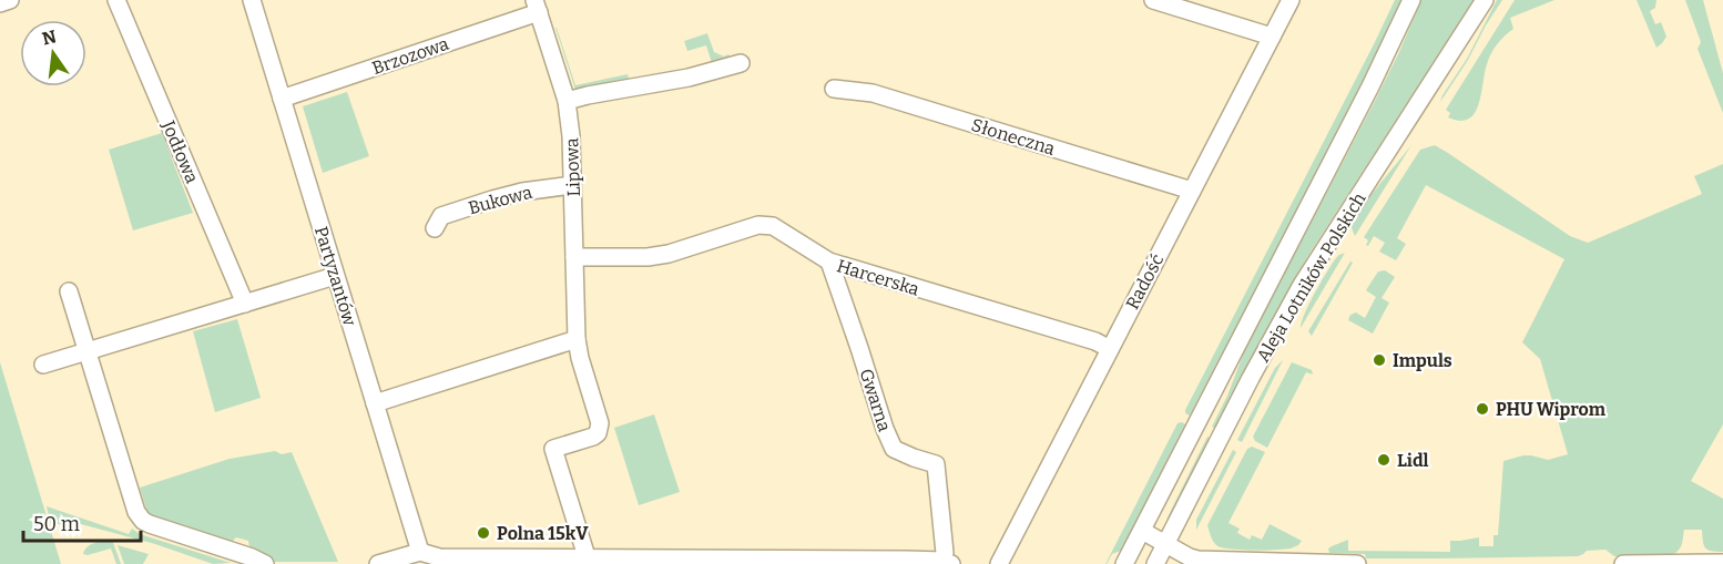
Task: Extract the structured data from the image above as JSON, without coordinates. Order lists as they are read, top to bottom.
{
  "streets": {
    "street": [
      "Brzozowa",
      "Słoneczna",
      "Jodłowa",
      "Lipowa",
      "Bukowa",
      "Partyzantów",
      "Harcerska",
      "Aleja Lotników Polskich",
      "Radość",
      "Gwarna"
    ]
  },
  "crossings": [
    ["Brzozowa", "Lipowa"],
    ["Brzozowa", "Partyzantów"],
    ["Słoneczna", "Radość"],
    ["Lipowa", "Bukowa"],
    ["Lipowa", "Harcerska"],
    ["Harcerska", "Radość"],
    ["Harcerska", "Gwarna"]
  ],
  "places": [
    "Impuls",
    "PHU Wiprom",
    "Lidl",
    "Polna 15kV"
  ],
  "scale_bar": "50 m",
  "north": "top"
}
